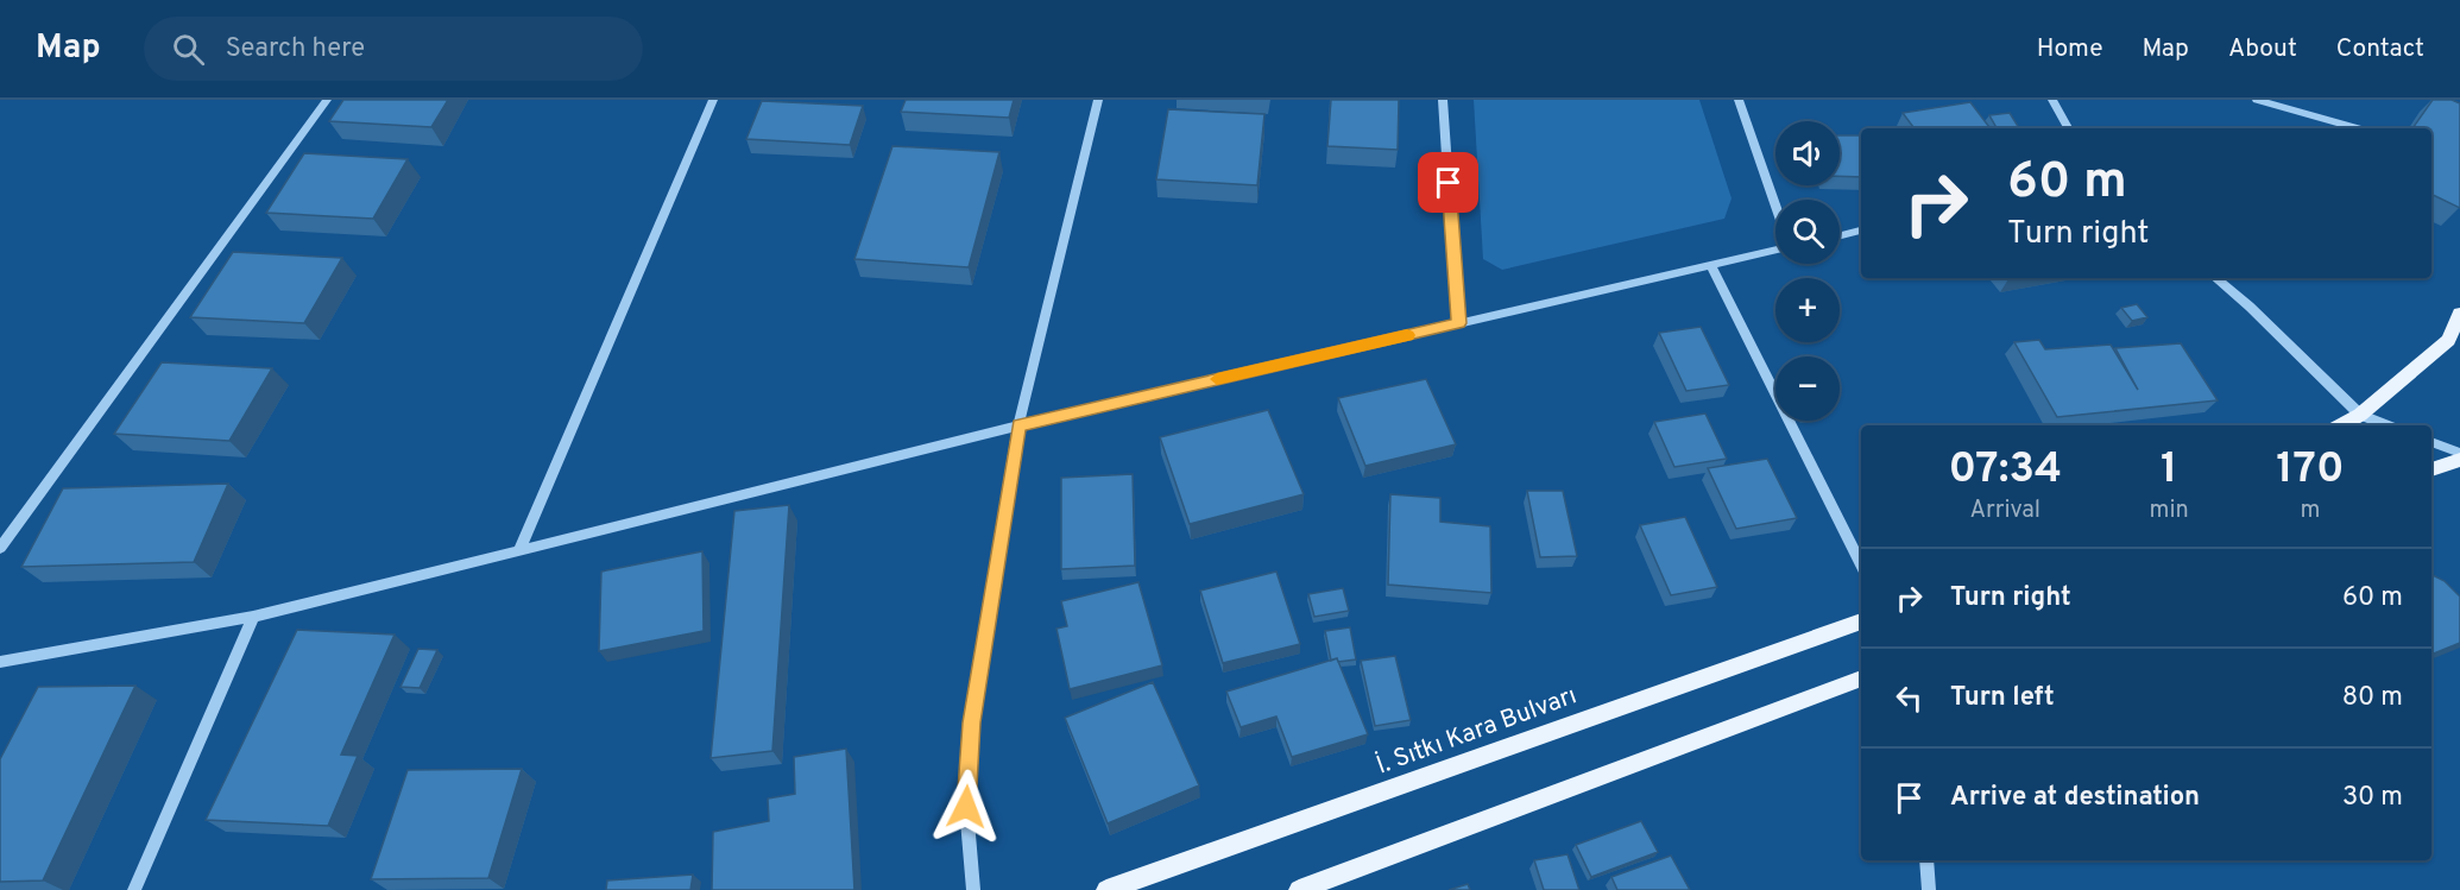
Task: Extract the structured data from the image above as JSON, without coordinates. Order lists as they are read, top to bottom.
{
  "streets": {
    "main road": ["İ. Sıtkı Kara Bulvarı"]
  },
  "page": {
    "header": "Map",
    "search": "Search here",
    "nav": [
      "Home",
      "Map",
      "About",
      "Contact"
    ],
    "map_buttons": ["+", "−"],
    "turn": ["60 m", "Turn right"],
    "eta": [
      "07:34",
      "Arrival",
      "1",
      "min",
      "170",
      "m"
    ],
    "list": [
      {
        "name": "Turn right",
        "value": "60 m"
      },
      {
        "name": "Turn left",
        "value": "80 m"
      },
      {
        "name": "Arrive at destination",
        "value": "30 m"
      }
    ]
  }
}
